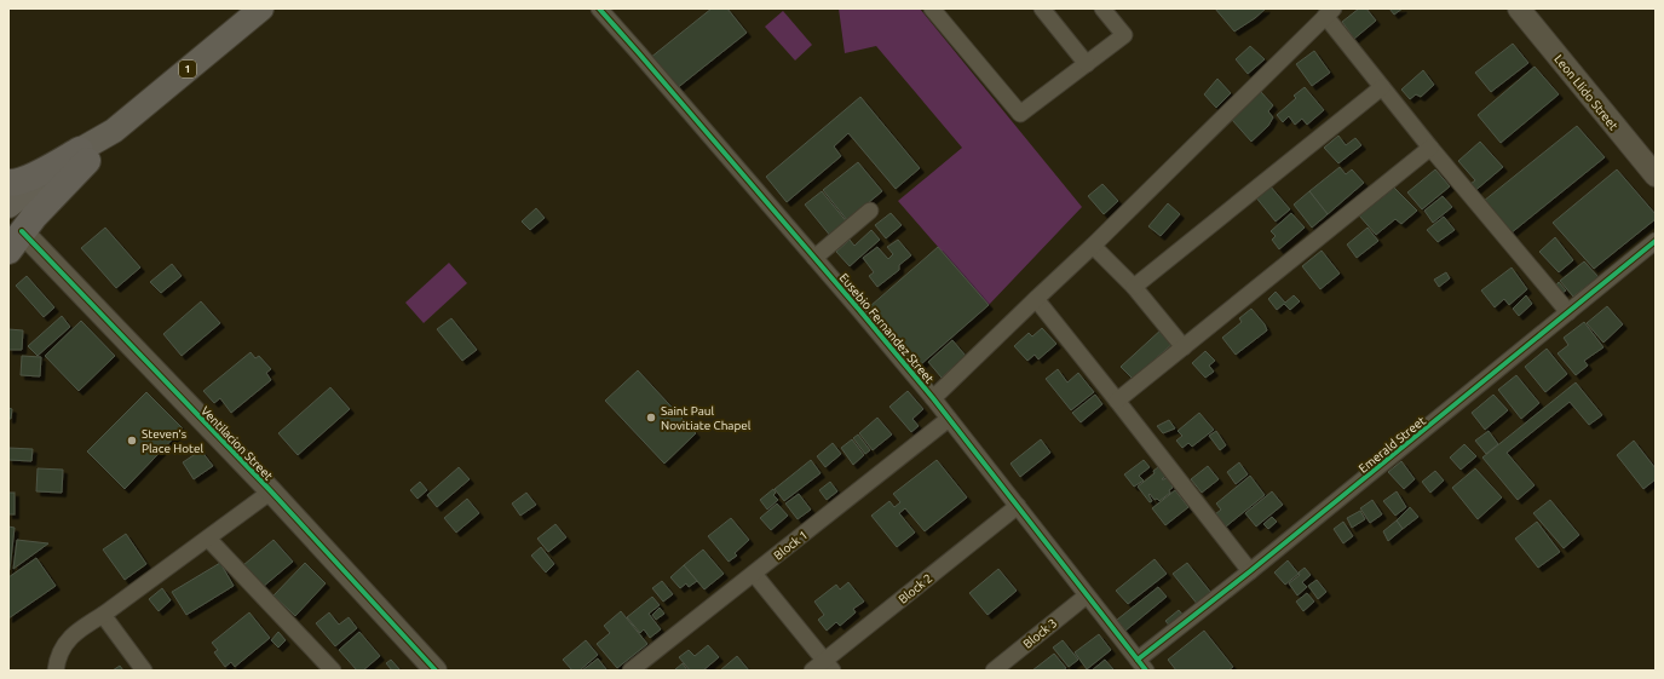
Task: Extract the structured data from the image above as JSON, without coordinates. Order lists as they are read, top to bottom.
{
  "streets": {
    "main road": ["1"],
    "street": [
      "Leon Llido Street",
      "Eusebio Fernandez Street",
      "Ventilacion Street",
      "Emerald Street",
      "Block 1",
      "Block 2",
      "Block 3"
    ]
  },
  "crossings": [
    ["Eusebio Fernandez Street", "Emerald Street"],
    ["Eusebio Fernandez Street", "Block 1"],
    ["Eusebio Fernandez Street", "Block 2"],
    ["Eusebio Fernandez Street", "Block 3"]
  ],
  "places": ["Saint Paul Novitiate Chapel", "Steven’s Place Hotel"]
}
